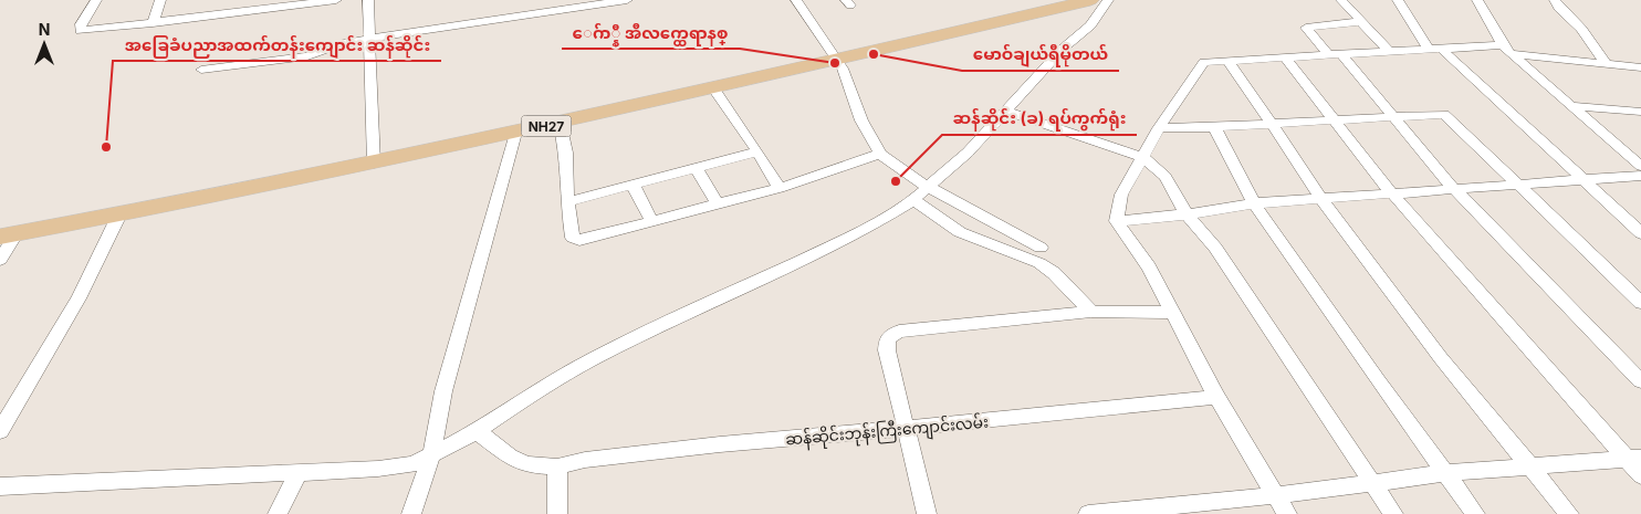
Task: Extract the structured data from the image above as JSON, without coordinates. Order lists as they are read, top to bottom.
{
  "streets": {
    "main road": ["NH27"],
    "street": ["ဆန်ဆိုင်းဘုန်းကြီးကျောင်းလမ်း"]
  },
  "places": [
    "မောဝ်ချယ်ရီမိုတယ်",
    "ေဂ်ာ္နီ အီလက္ထေရာနစ္",
    "အခြေခံပညာအထက်တန်းကျောင်း ဆန်ဆိုင်း",
    "ဆန်ဆိုင်း (ခ) ရပ်ကွက်ရုံး"
  ],
  "north": "top"
}
